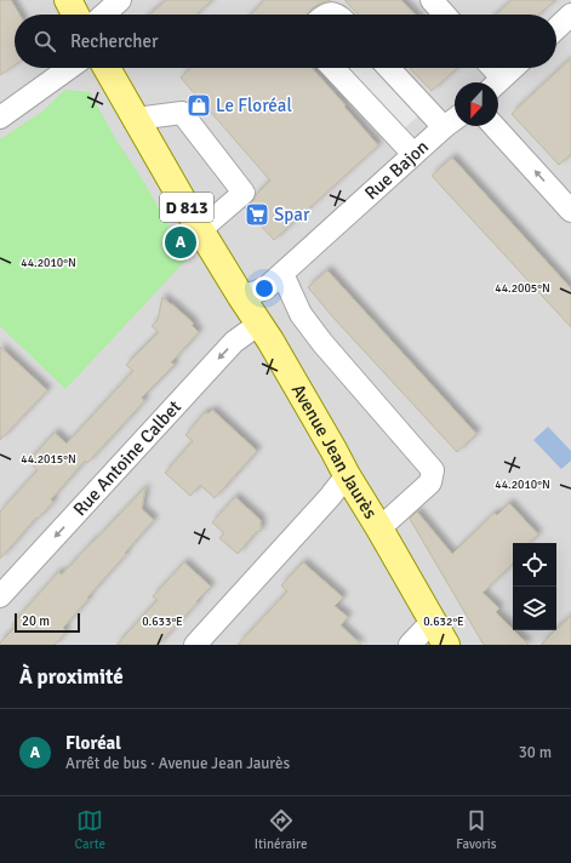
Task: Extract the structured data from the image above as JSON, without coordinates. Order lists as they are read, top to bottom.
{
  "streets": {
    "main road": ["D 813", "Avenue Jean Jaurès"],
    "street": ["Rue Bajon", "Rue Antoine Calbet"]
  },
  "crossings": [
    ["Rue Bajon", "Avenue Jean Jaurès"],
    ["Avenue Jean Jaurès", "Rue Antoine Calbet"]
  ],
  "places": {
    "shop": ["Le Floréal"],
    "supermarket": ["Spar"]
  },
  "scale_bar": "20 m",
  "north": "bottom",
  "page": {
    "search": "Rechercher",
    "pins": "A",
    "scale": "20 m",
    "heading": "À proximité",
    "list": [
      {
        "mark": "A",
        "name": "Floréal",
        "note": "Arrêt de bus · Avenue Jean Jaurès",
        "value": "30 m"
      }
    ],
    "nav": ["Carte", "Itinéraire", "Favoris"]
  },
  "coordinates": [
    "44.2010°N",
    "44.2005°N",
    "44.2015°N",
    "0.633°E",
    "0.632°E"
  ]
}
